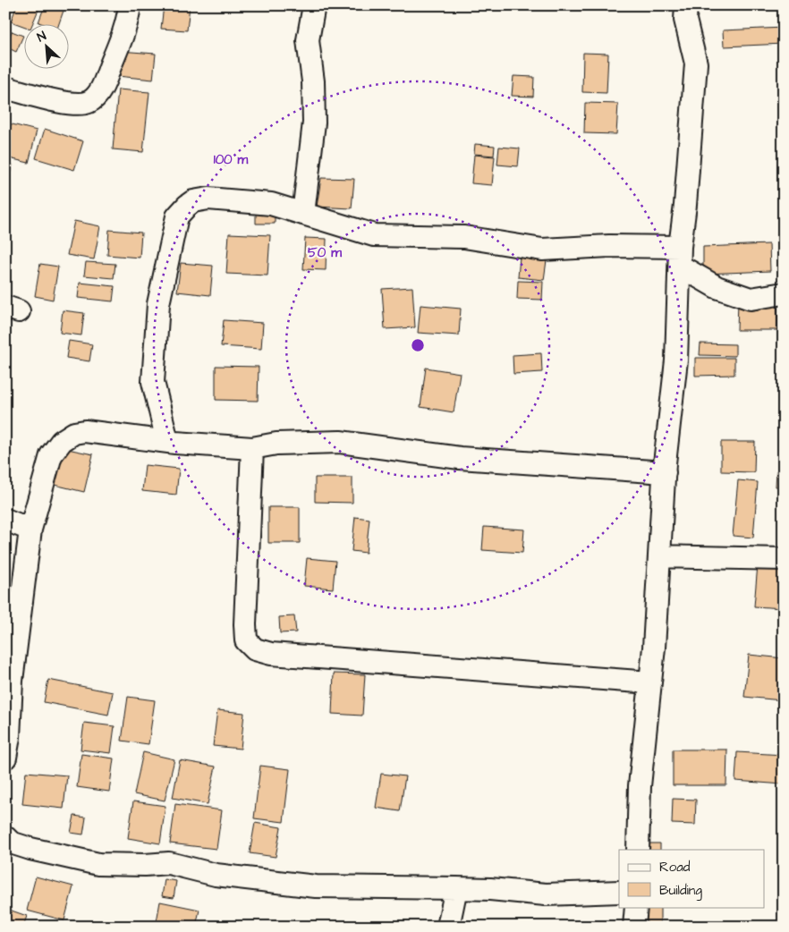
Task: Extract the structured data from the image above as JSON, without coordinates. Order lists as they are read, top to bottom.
{
  "legend": ["Road", "Building"],
  "north": "top left",
  "rings": ["100 m", "50 m"]
}
